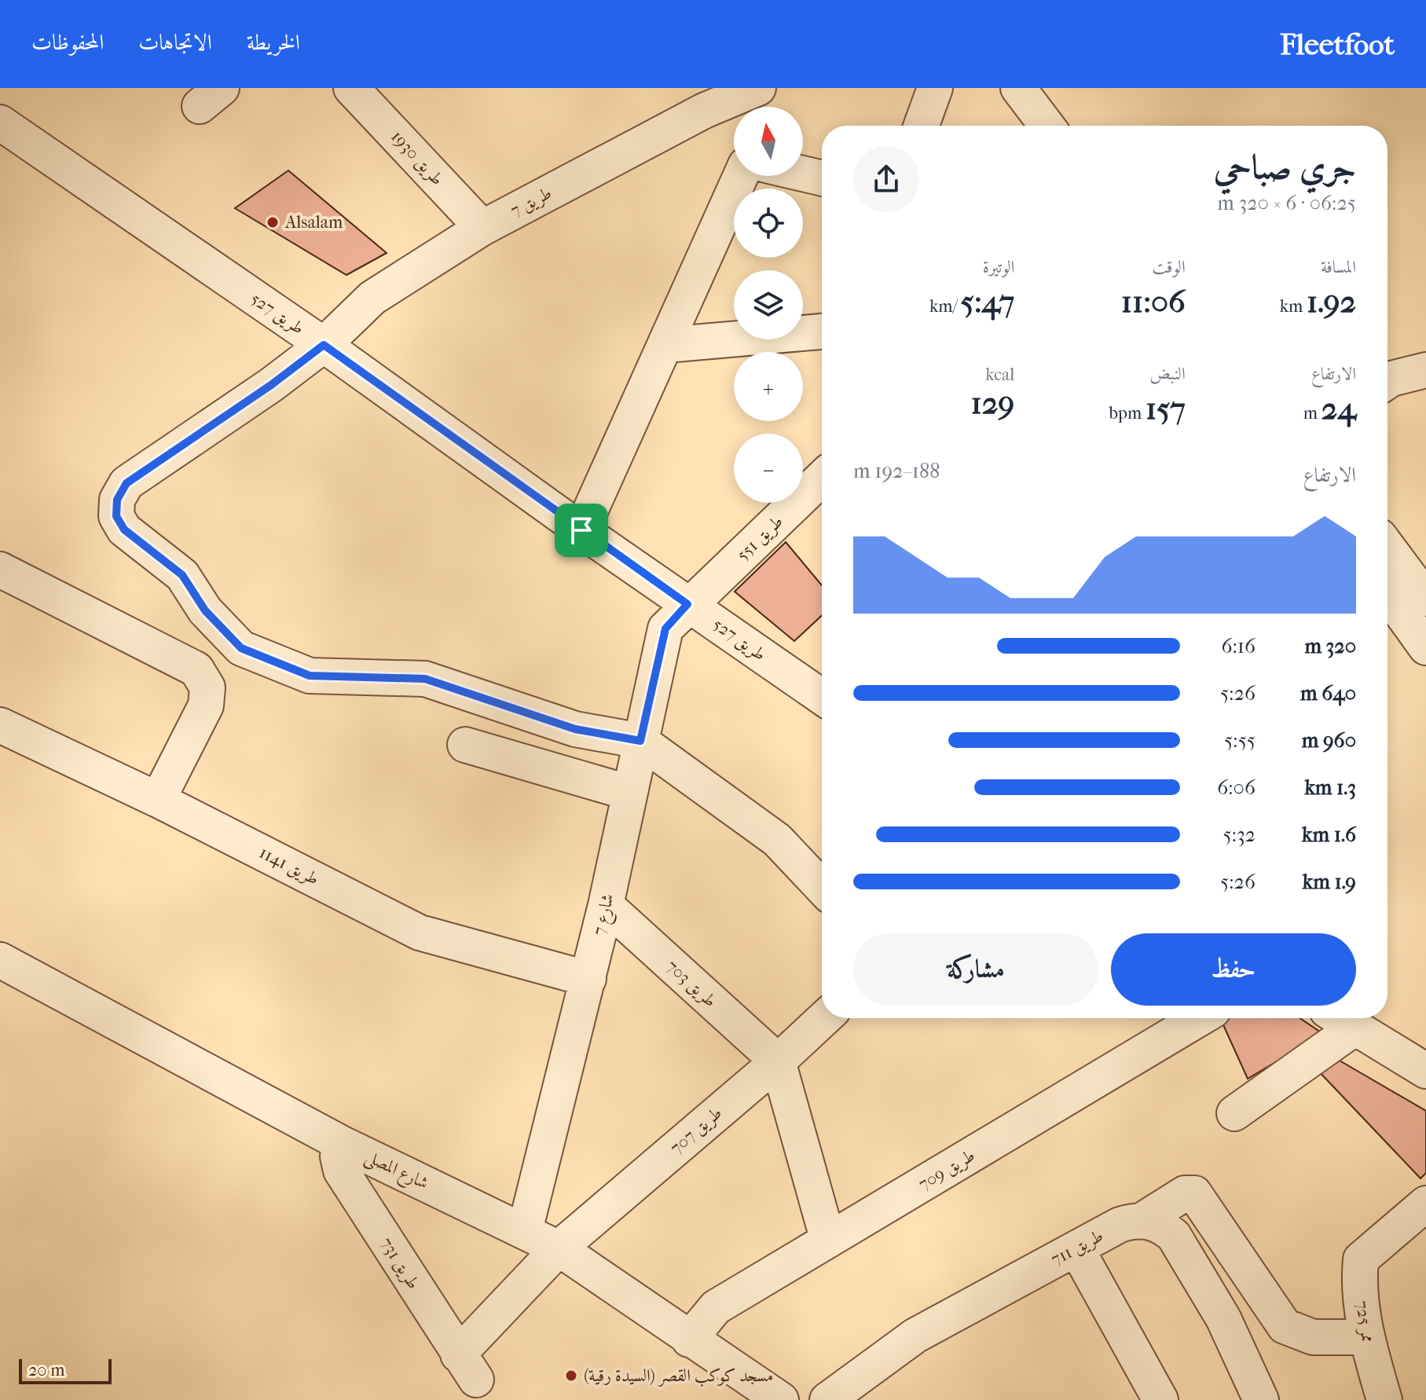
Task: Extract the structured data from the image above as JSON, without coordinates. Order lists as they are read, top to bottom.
{
  "streets": {
    "street": [
      "طريق 1930",
      "طريق 7",
      "طريق 527",
      "طريق 551",
      "طريق 1141",
      "شارع 7",
      "طريق 703",
      "طريق 707",
      "شارع المصلى",
      "طريق 709",
      "طريق 711",
      "طريق 731",
      "ممر 725"
    ]
  },
  "crossings": [
    ["طريق 1930", "طريق 7"],
    ["طريق 7", "طريق 527"],
    ["طريق 7", "شارع 7"],
    ["طريق 527", "طريق 551"],
    ["طريق 527", "شارع 7"],
    ["طريق 551", "شارع 7"],
    ["طريق 1141", "شارع 7"],
    ["شارع 7", "طريق 703"],
    ["شارع 7", "شارع المصلى"],
    ["طريق 703", "طريق 707"],
    ["طريق 707", "شارع المصلى"],
    ["طريق 707", "طريق 731"],
    ["شارع المصلى", "طريق 709"],
    ["شارع المصلى", "طريق 731"],
    ["طريق 711", "ممر 725"]
  ],
  "places": ["Alsalam", "مسجد كوكب القصر (السيدة رقية)"],
  "scale_bar": "20 m",
  "north": "top",
  "page": {
    "header": "Fleetfoot",
    "nav": ["الخريطة", "الاتجاهات", "المحفوظات"],
    "map_buttons": ["+", "−"],
    "heading": ["جري صباحي", "06:25 · 6 × 320 m"],
    "stats": [
      ["المسافة", "1.92 km"],
      ["الوقت", "11:06"],
      ["الوتيرة", "5:47 /km"],
      ["الارتفاع", "24 m"],
      ["النبض", "157 bpm"],
      ["kcal", "129"]
    ],
    "chart": ["الارتفاع", "188–192 m"],
    "list": [
      {
        "name": "320 m",
        "note": "6:16"
      },
      {
        "name": "640 m",
        "note": "5:26"
      },
      {
        "name": "960 m",
        "note": "5:55"
      },
      {
        "name": "1.3 km",
        "note": "6:06"
      },
      {
        "name": "1.6 km",
        "note": "5:32"
      },
      {
        "name": "1.9 km",
        "note": "5:26"
      }
    ],
    "buttons": ["حفظ", "مشاركة"],
    "scale": "20 m"
  }
}
